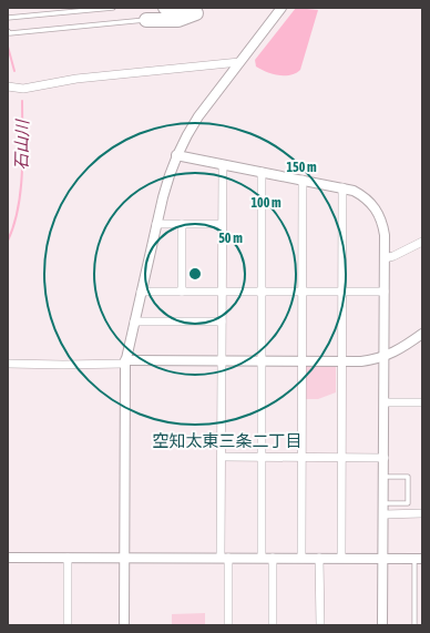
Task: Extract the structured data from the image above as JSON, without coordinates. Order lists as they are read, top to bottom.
{
  "districts": ["空知太東三条二丁目"],
  "water": ["石山川"],
  "rings": ["150 m", "100 m", "50 m"]
}
